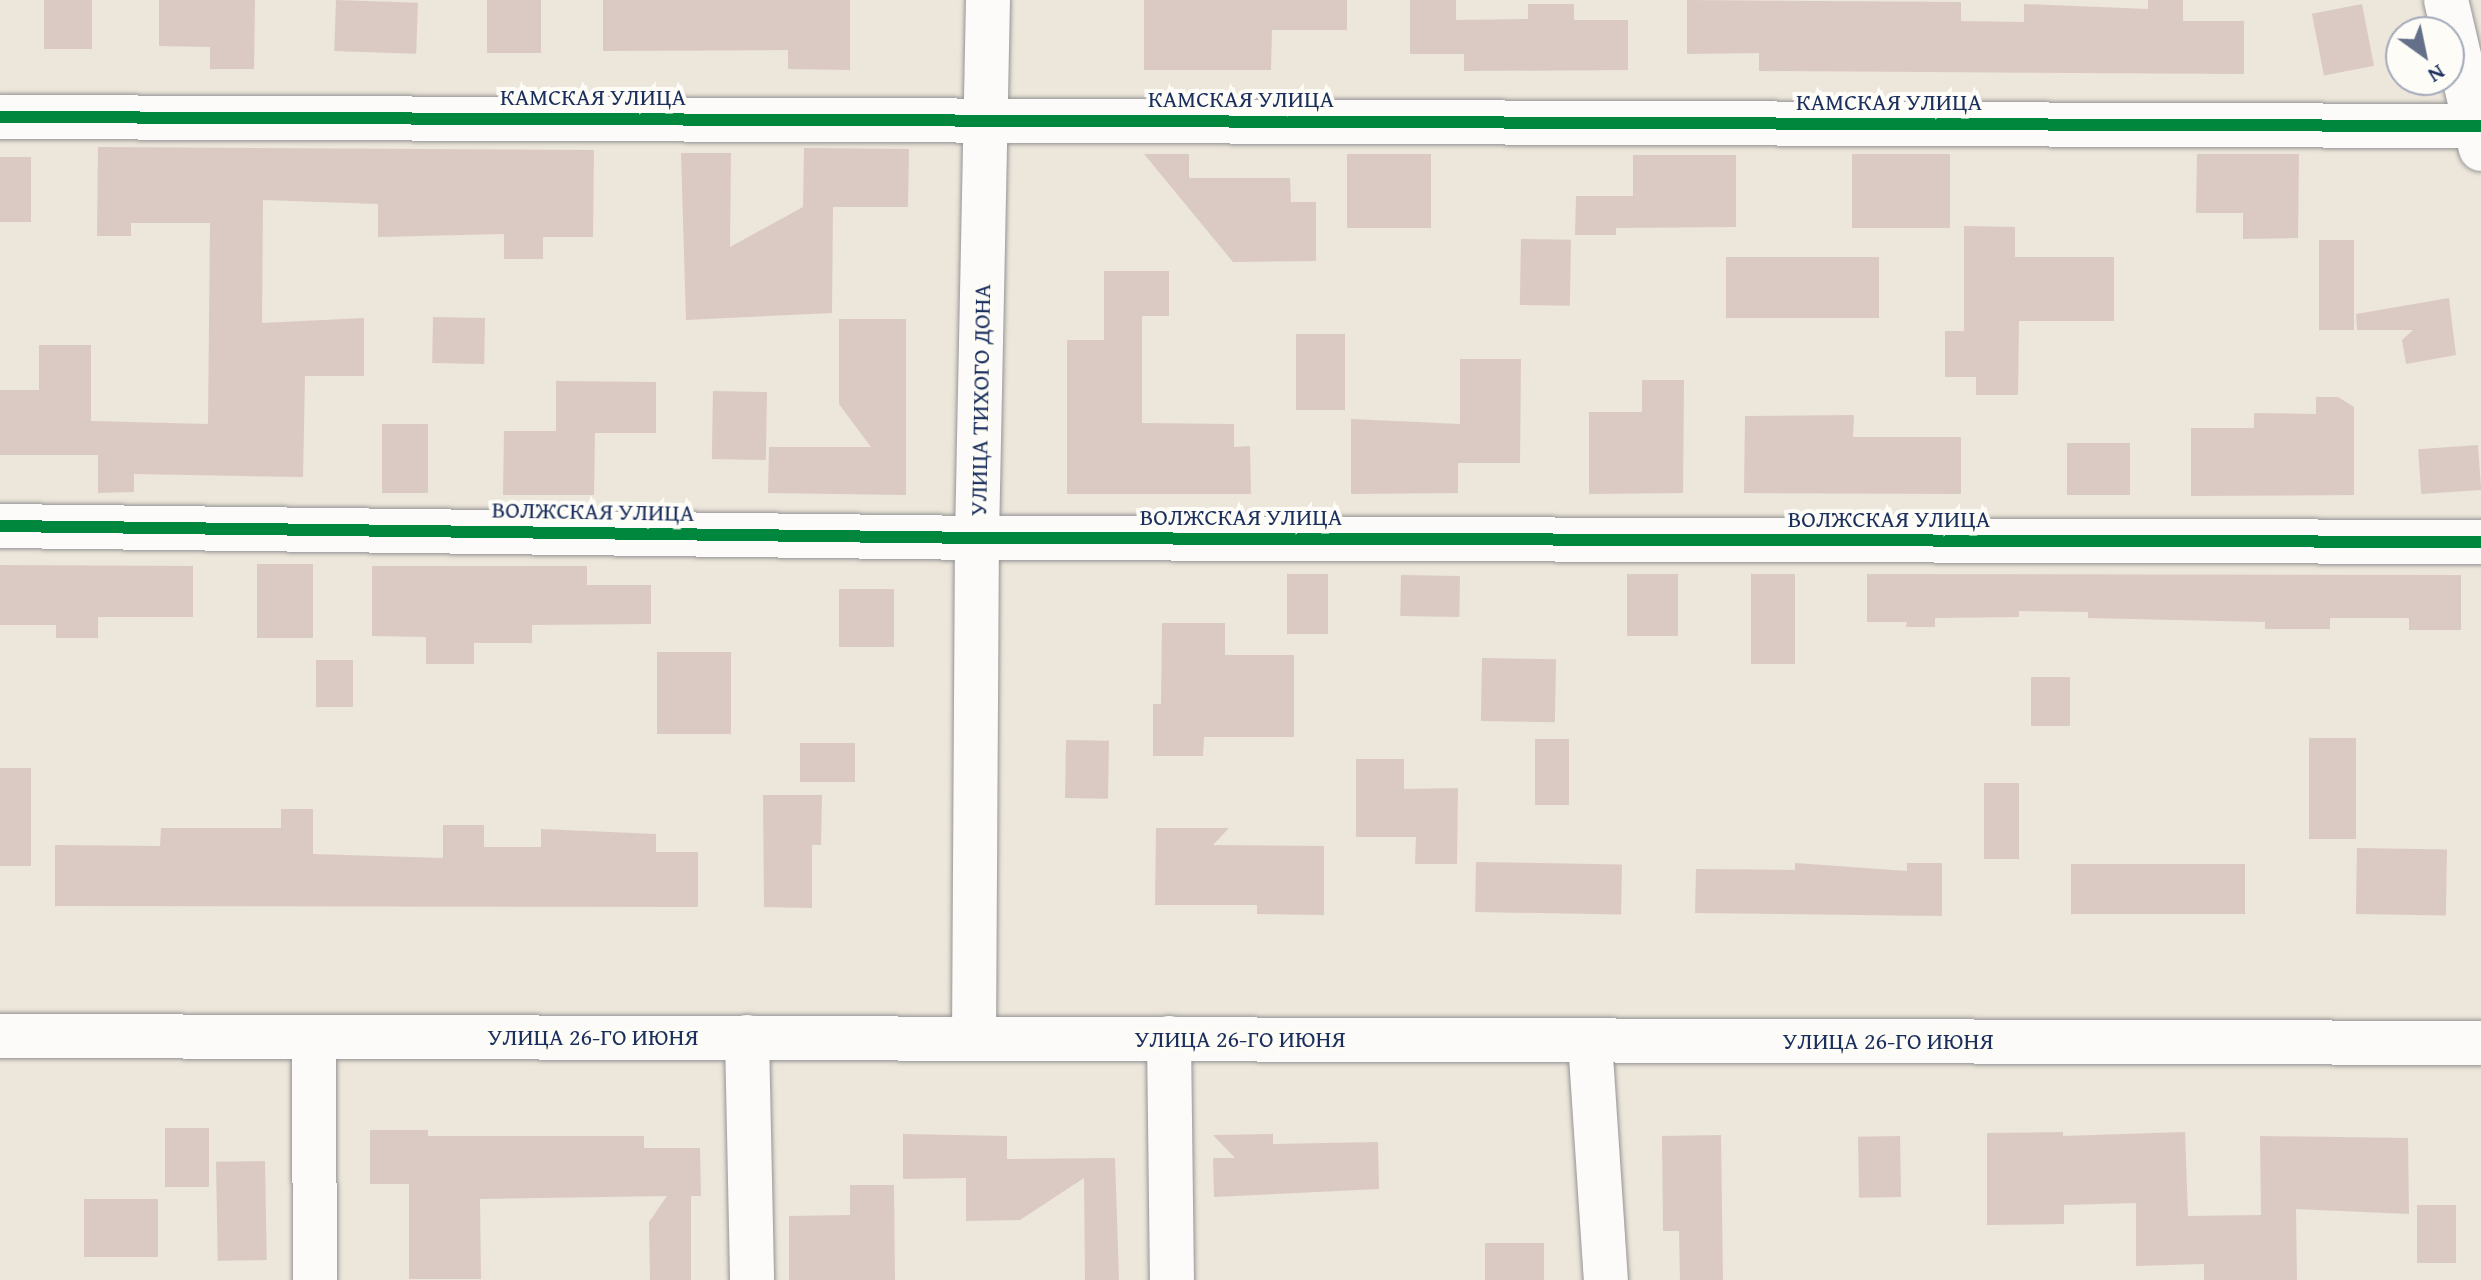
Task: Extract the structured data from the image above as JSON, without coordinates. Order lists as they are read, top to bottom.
{
  "streets": {
    "street": [
      "КАМСКАЯ УЛИЦА",
      "УЛИЦА ТИХОГО ДОНА",
      "ВОЛЖСКАЯ УЛИЦА",
      "УЛИЦА 26-ГО ИЮНЯ"
    ]
  },
  "crossings": [
    ["КАМСКАЯ УЛИЦА", "УЛИЦА ТИХОГО ДОНА"],
    ["УЛИЦА ТИХОГО ДОНА", "ВОЛЖСКАЯ УЛИЦА"],
    ["УЛИЦА ТИХОГО ДОНА", "УЛИЦА 26-ГО ИЮНЯ"]
  ],
  "north": "bottom right"
}
